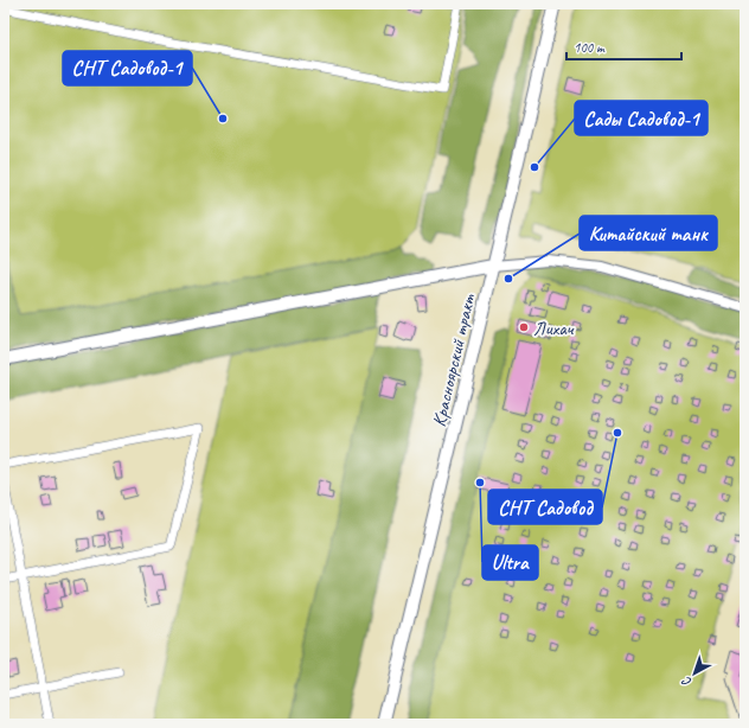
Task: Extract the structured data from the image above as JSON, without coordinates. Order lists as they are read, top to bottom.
{
  "streets": {
    "main road": ["Красноярский тракт"]
  },
  "places": [
    "СНТ Садовод-1",
    "Сады Садовод-1",
    "Китайский танк",
    "Лихач",
    "СНТ Садовод",
    "Ultra"
  ],
  "scale_bar": "100 m",
  "north": "bottom left"
}
